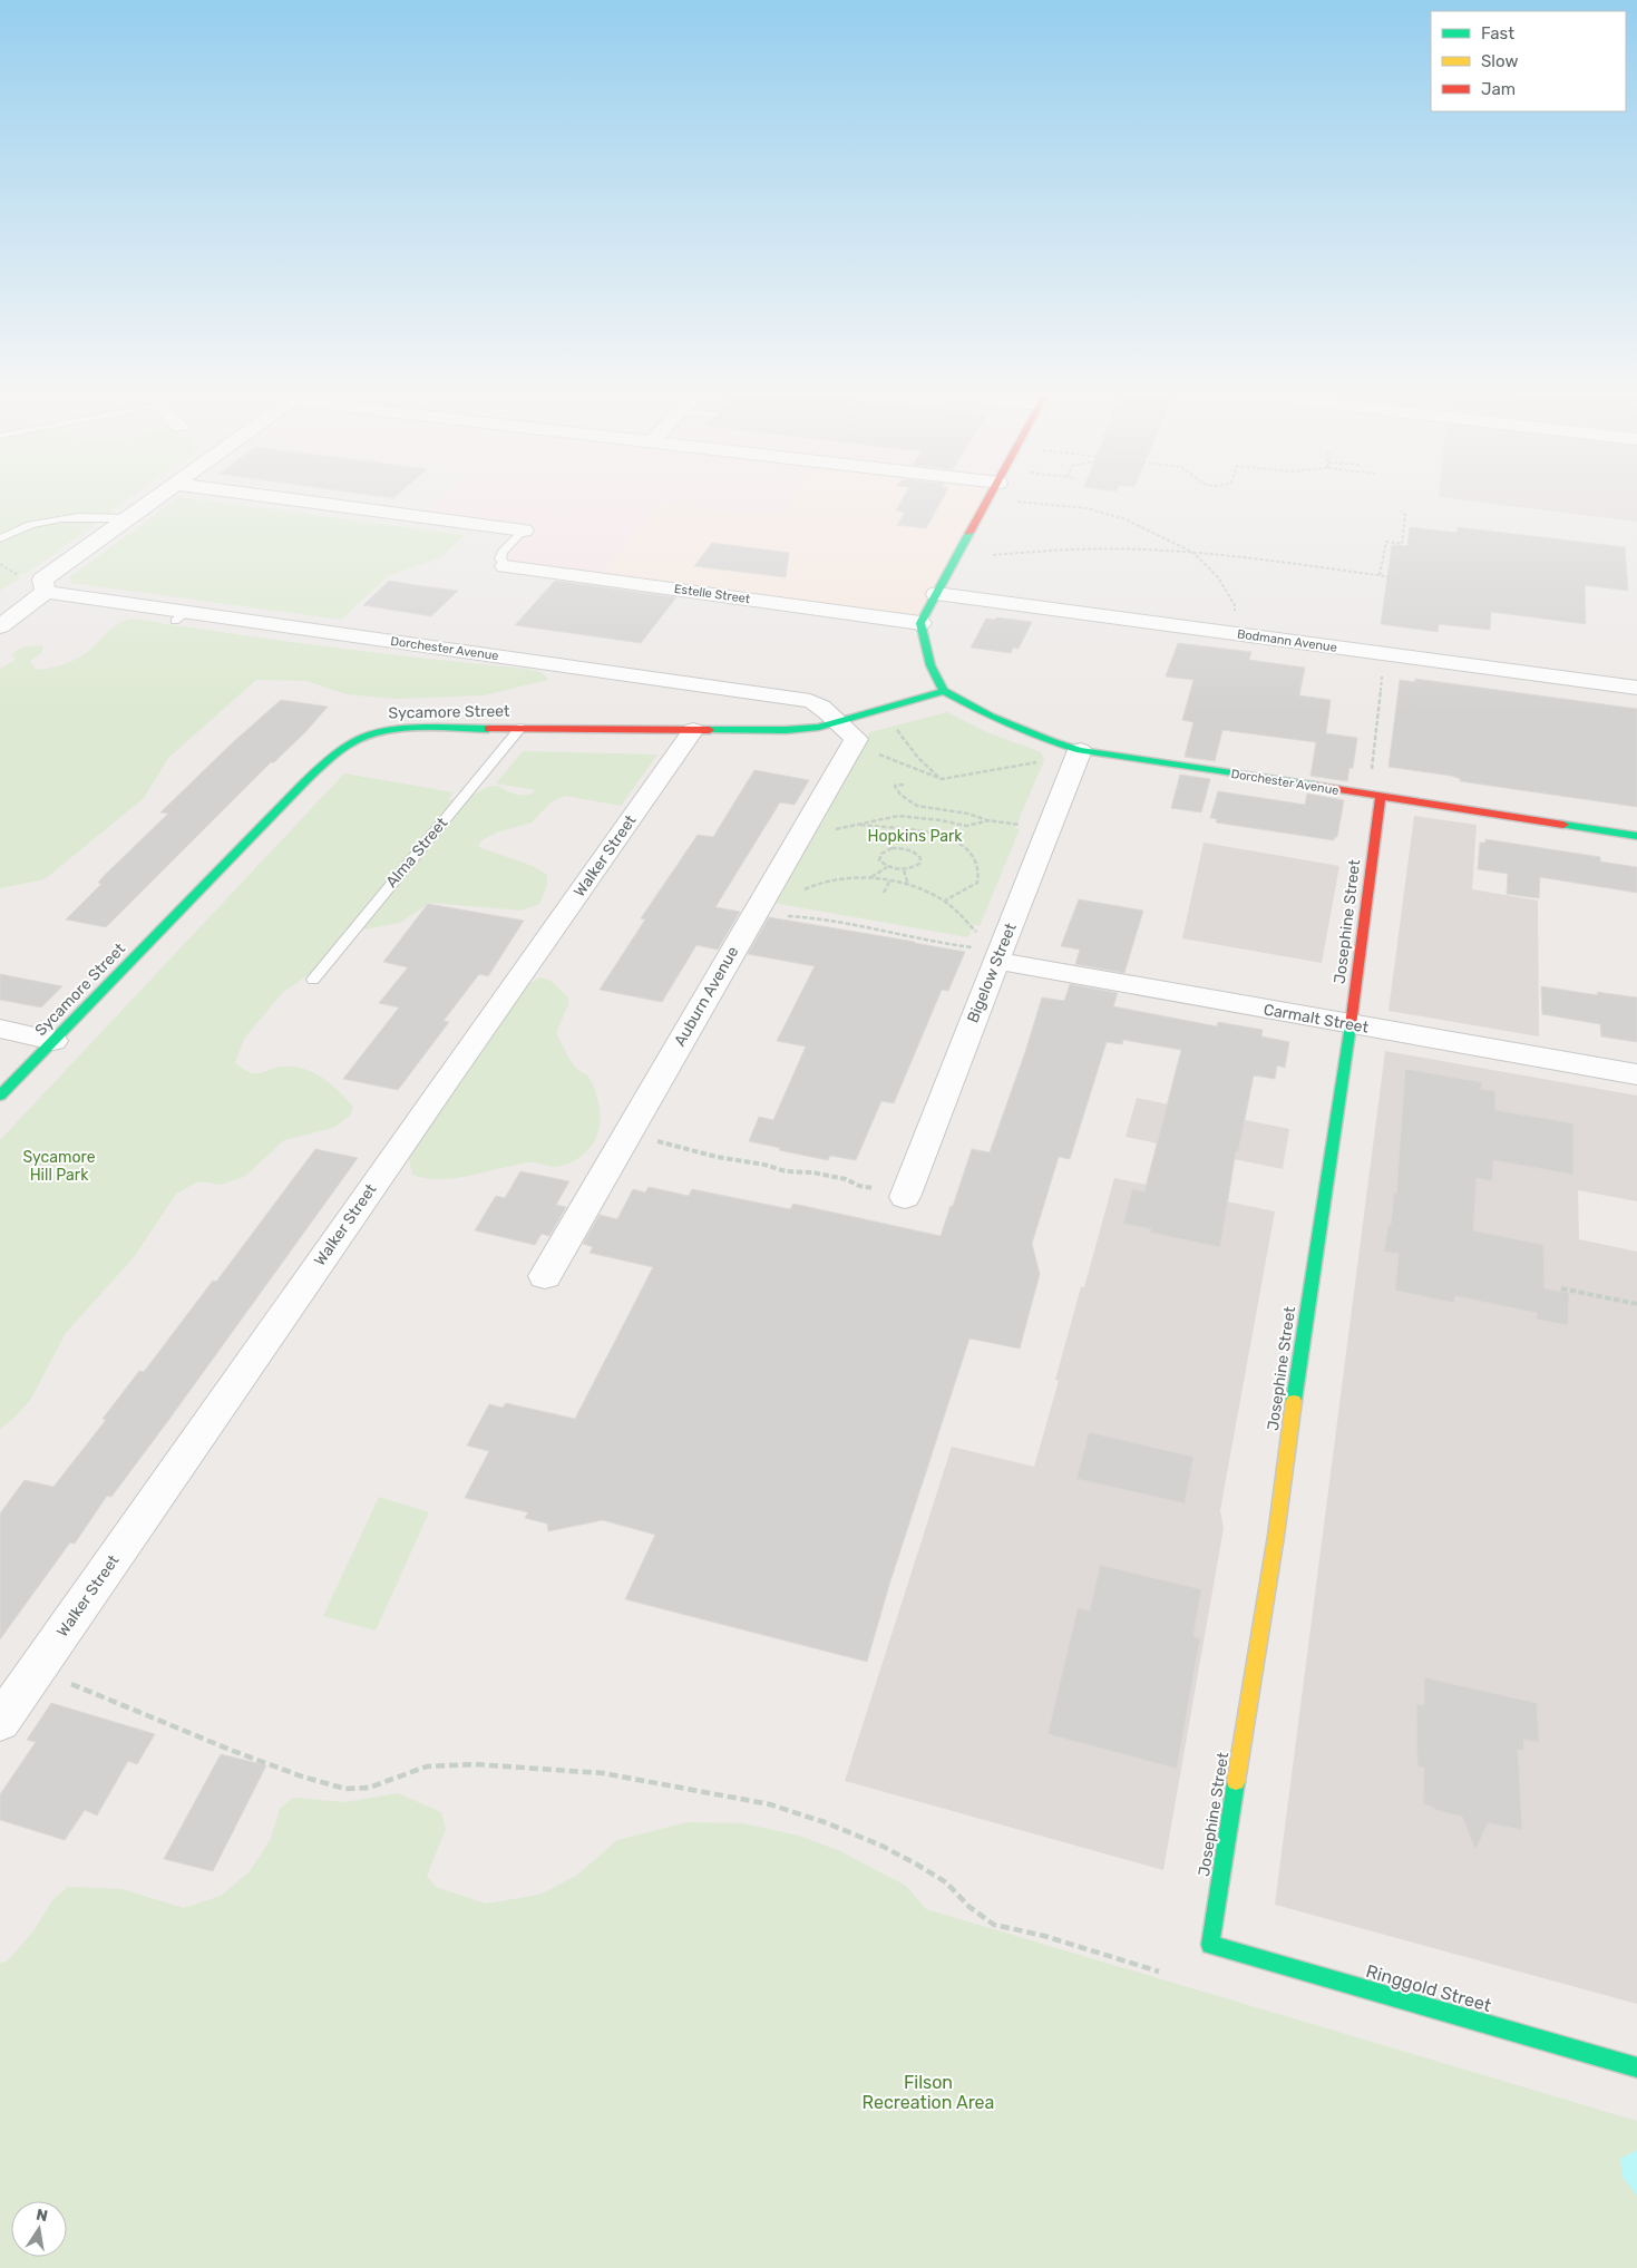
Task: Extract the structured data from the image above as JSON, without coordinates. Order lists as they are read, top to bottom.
{
  "streets": {
    "street": [
      "Estelle Street",
      "Bodmann Avenue",
      "Dorchester Avenue",
      "Sycamore Street",
      "Walker Street",
      "Josephine Street",
      "Bigelow Street",
      "Auburn Avenue",
      "Carmalt Street",
      "Ringgold Street"
    ],
    "lane": ["Alma Street"]
  },
  "crossings": [
    ["Dorchester Avenue", "Sycamore Street"],
    ["Dorchester Avenue", "Josephine Street"],
    ["Dorchester Avenue", "Bigelow Street"],
    ["Dorchester Avenue", "Auburn Avenue"],
    ["Sycamore Street", "Alma Street"],
    ["Sycamore Street", "Walker Street"],
    ["Sycamore Street", "Auburn Avenue"],
    ["Josephine Street", "Carmalt Street"],
    ["Josephine Street", "Ringgold Street"],
    ["Bigelow Street", "Carmalt Street"]
  ],
  "parks": ["Hopkins Park", "Sycamore Hill Park", "Filson Recreation Area"],
  "legend": ["Fast", "Slow", "Jam"],
  "north": "top"
}
